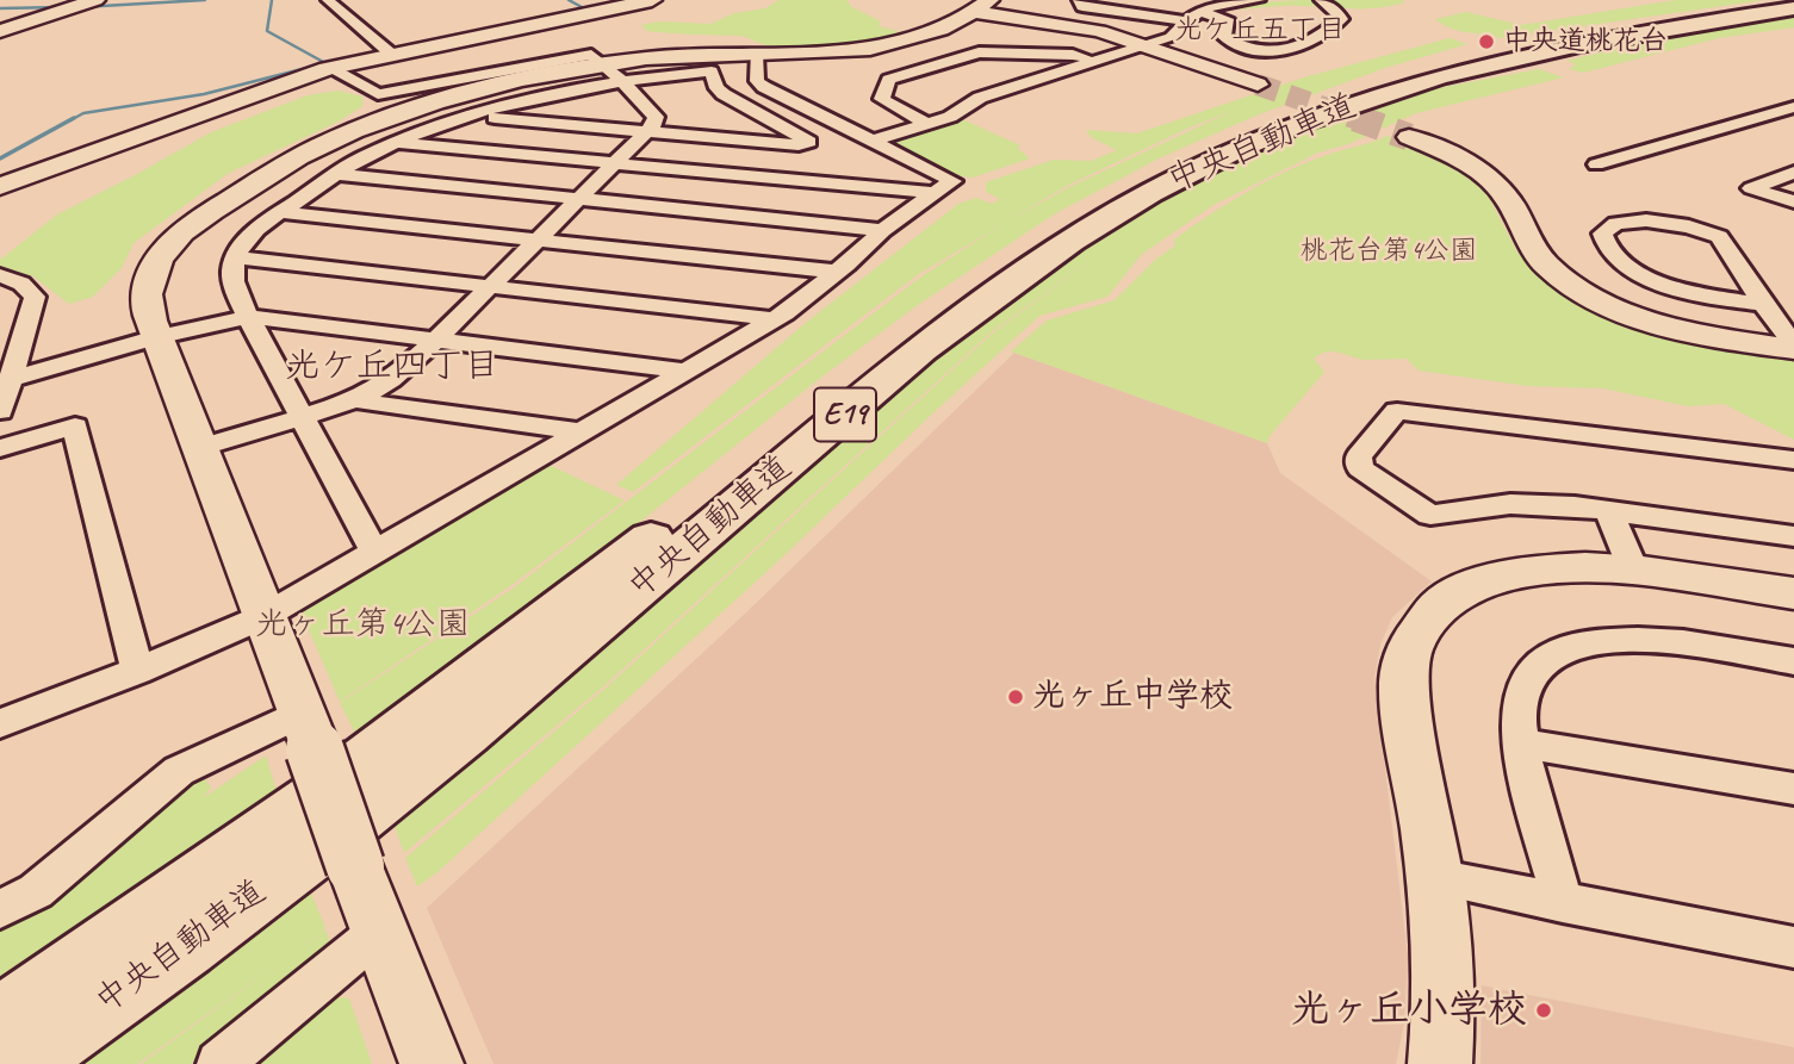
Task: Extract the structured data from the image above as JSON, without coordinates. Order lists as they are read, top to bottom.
{
  "streets": {
    "highway": ["中央自動車道", "E19"]
  },
  "districts": ["光ケ丘五丁目", "光ケ丘四丁目"],
  "parks": ["桃花台第4公園", "光ヶ丘第4公園"],
  "places": ["中央道桃花台", "光ヶ丘中学校", "光ヶ丘小学校"]
}
